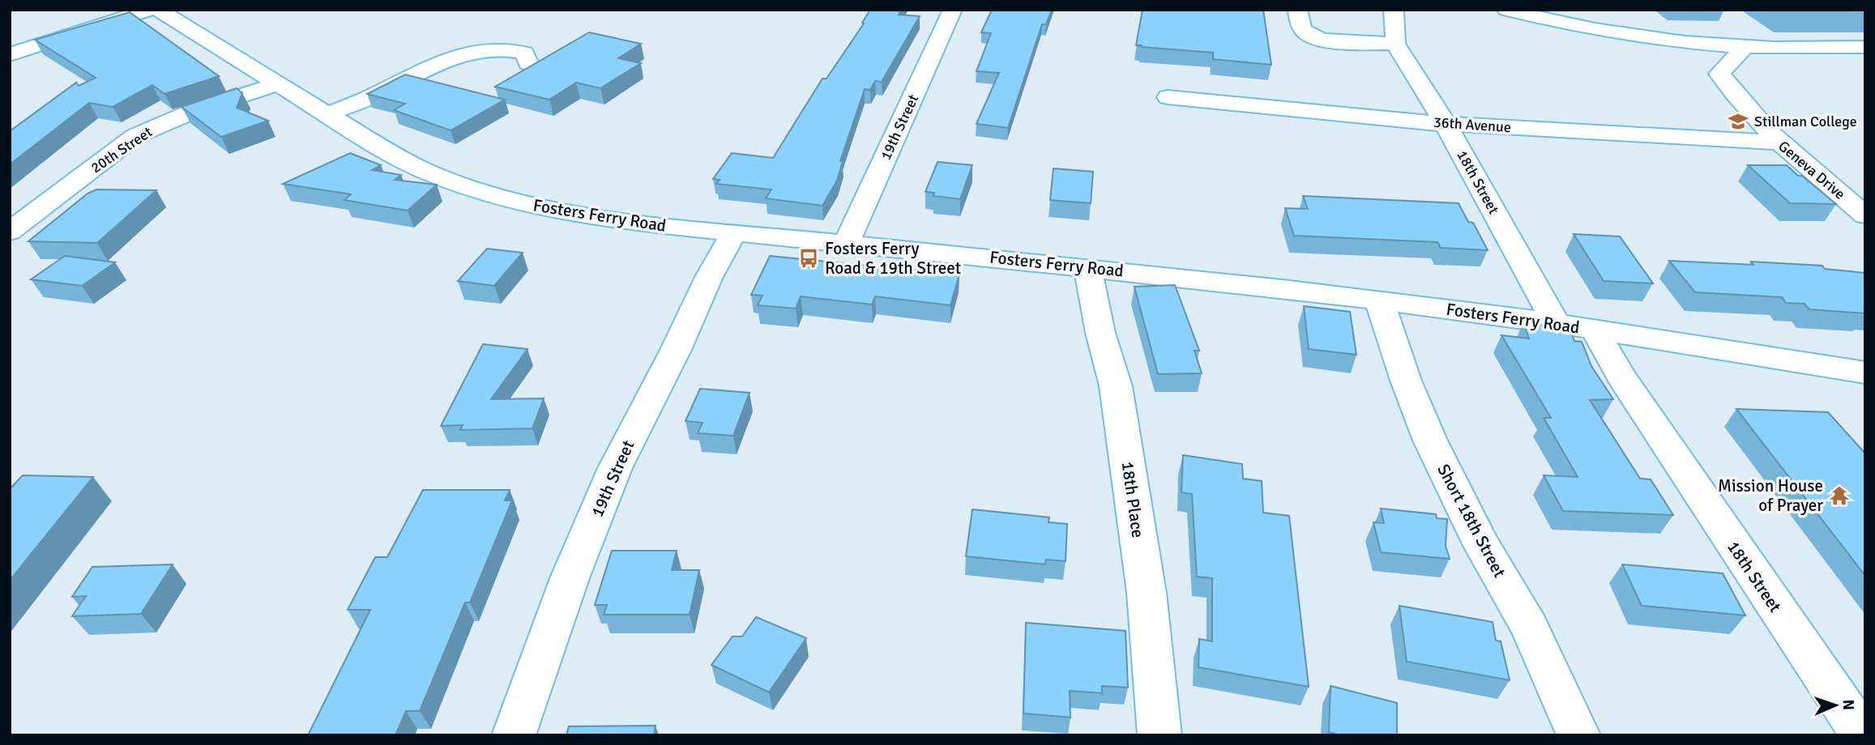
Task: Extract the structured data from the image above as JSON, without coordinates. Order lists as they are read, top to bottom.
{
  "streets": {
    "street": [
      "36th Avenue",
      "19th Street",
      "20th Street",
      "Geneva Drive",
      "18th Street",
      "Fosters Ferry Road",
      "18th Place",
      "Short 18th Street"
    ]
  },
  "crossings": [
    ["36th Avenue", "Geneva Drive"],
    ["36th Avenue", "18th Street"],
    ["19th Street", "Fosters Ferry Road"],
    ["20th Street", "Fosters Ferry Road"],
    ["18th Street", "Fosters Ferry Road"],
    ["Fosters Ferry Road", "18th Place"],
    ["Fosters Ferry Road", "Short 18th Street"]
  ],
  "places": {
    "school or university": ["Stillman College"],
    "bus stop": ["Fosters Ferry Road & 19th Street"],
    "temple": ["Mission House of Prayer"]
  },
  "north": "right"
}
